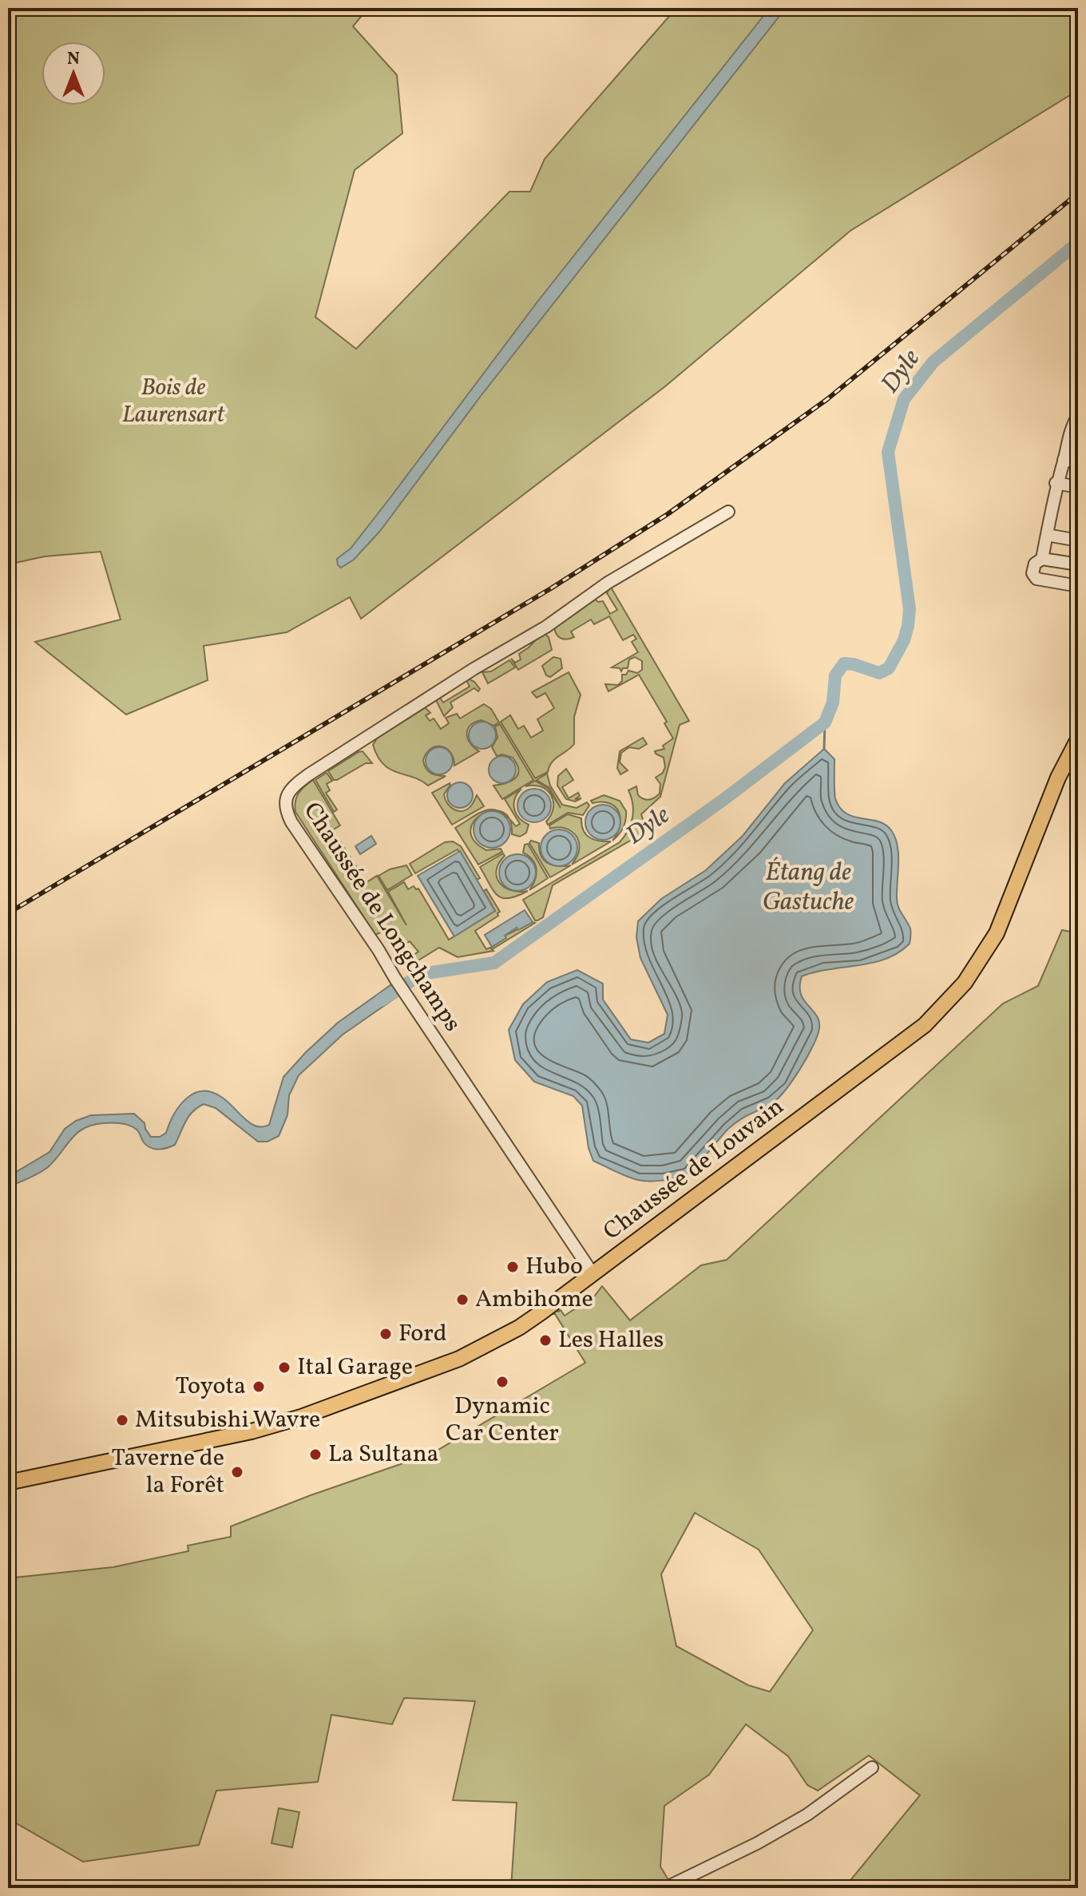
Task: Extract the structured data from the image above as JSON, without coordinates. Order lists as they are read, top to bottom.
{
  "streets": {
    "main road": ["Chaussée de Louvain"],
    "street": ["Chaussée de Longchamps"]
  },
  "crossings": [
    ["Chaussée de Longchamps", "Chaussée de Louvain"]
  ],
  "water": ["Dyle", "Étang de Gastuche"],
  "parks": ["Bois de Laurensart"],
  "places": [
    "Hubo",
    "Ambihome",
    "Ford",
    "Les Halles",
    "Ital Garage",
    "Dynamic Car Center",
    "Toyota",
    "Mitsubishi Wavre",
    "La Sultana",
    "Taverne de la Forêt"
  ],
  "north": "top"
}
